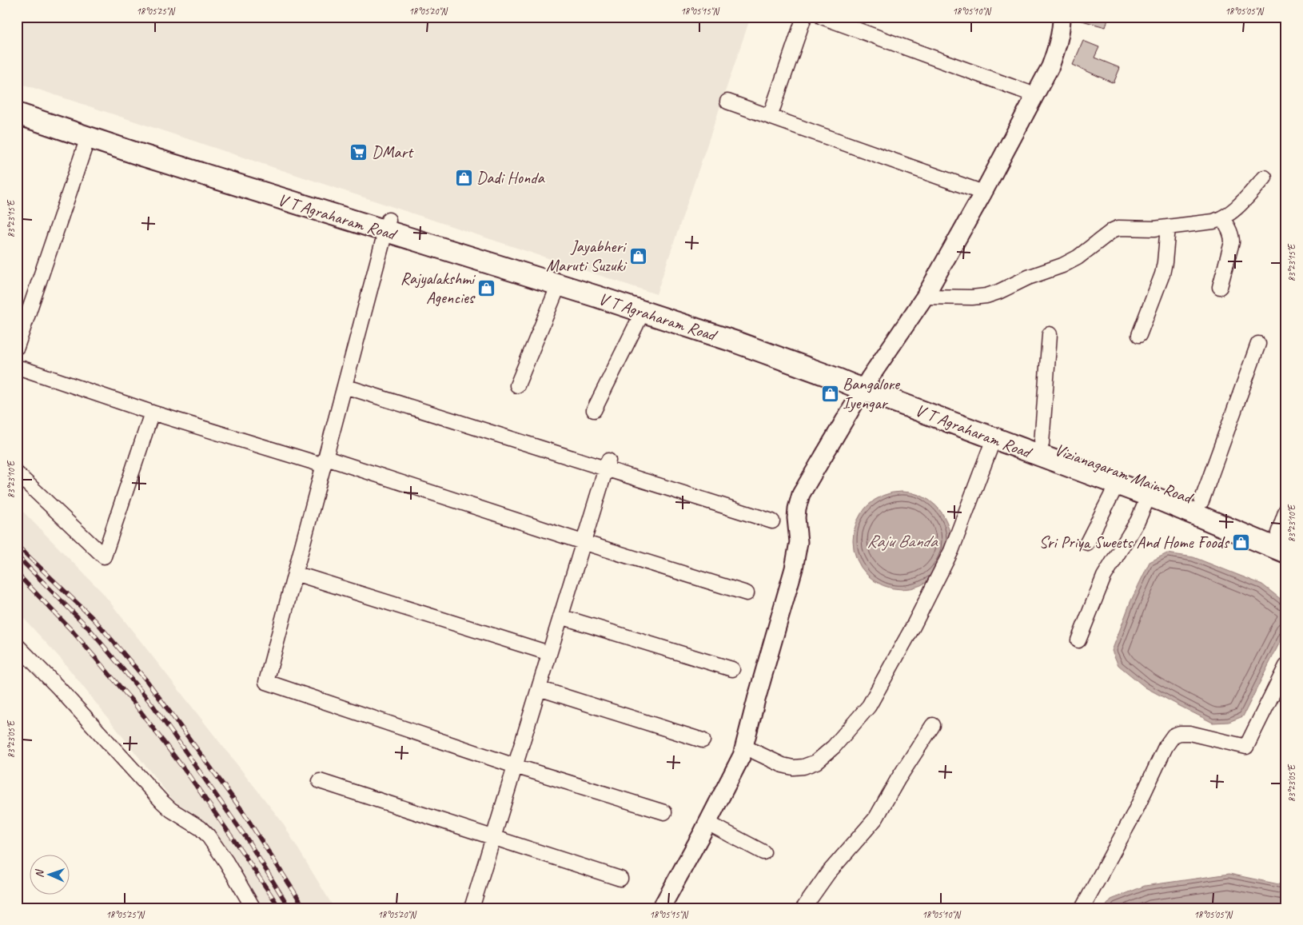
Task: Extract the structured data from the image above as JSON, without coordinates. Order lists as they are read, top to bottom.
{
  "streets": {
    "main road": ["V T Agraharam Road", "Vizianagaram Main Road"]
  },
  "crossings": [
    ["V T Agraharam Road", "Vizianagaram Main Road"]
  ],
  "water": ["Raju Banda"],
  "places": {
    "supermarket": ["DMart"],
    "shop": [
      "Dadi Honda",
      "Jayabheri Maruti Suzuki",
      "Rajyalakshmi Agencies",
      "Bangalore Iyengar",
      "Sri Priya Sweets And Home Foods"
    ]
  },
  "north": "left",
  "coordinates": [
    "18°05'25\"N",
    "18°05'20\"N",
    "18°05'15\"N",
    "18°05'10\"N",
    "18°05'05\"N",
    "83°23'15\"E",
    "83°23'10\"E",
    "83°23'05\"E"
  ]
}
